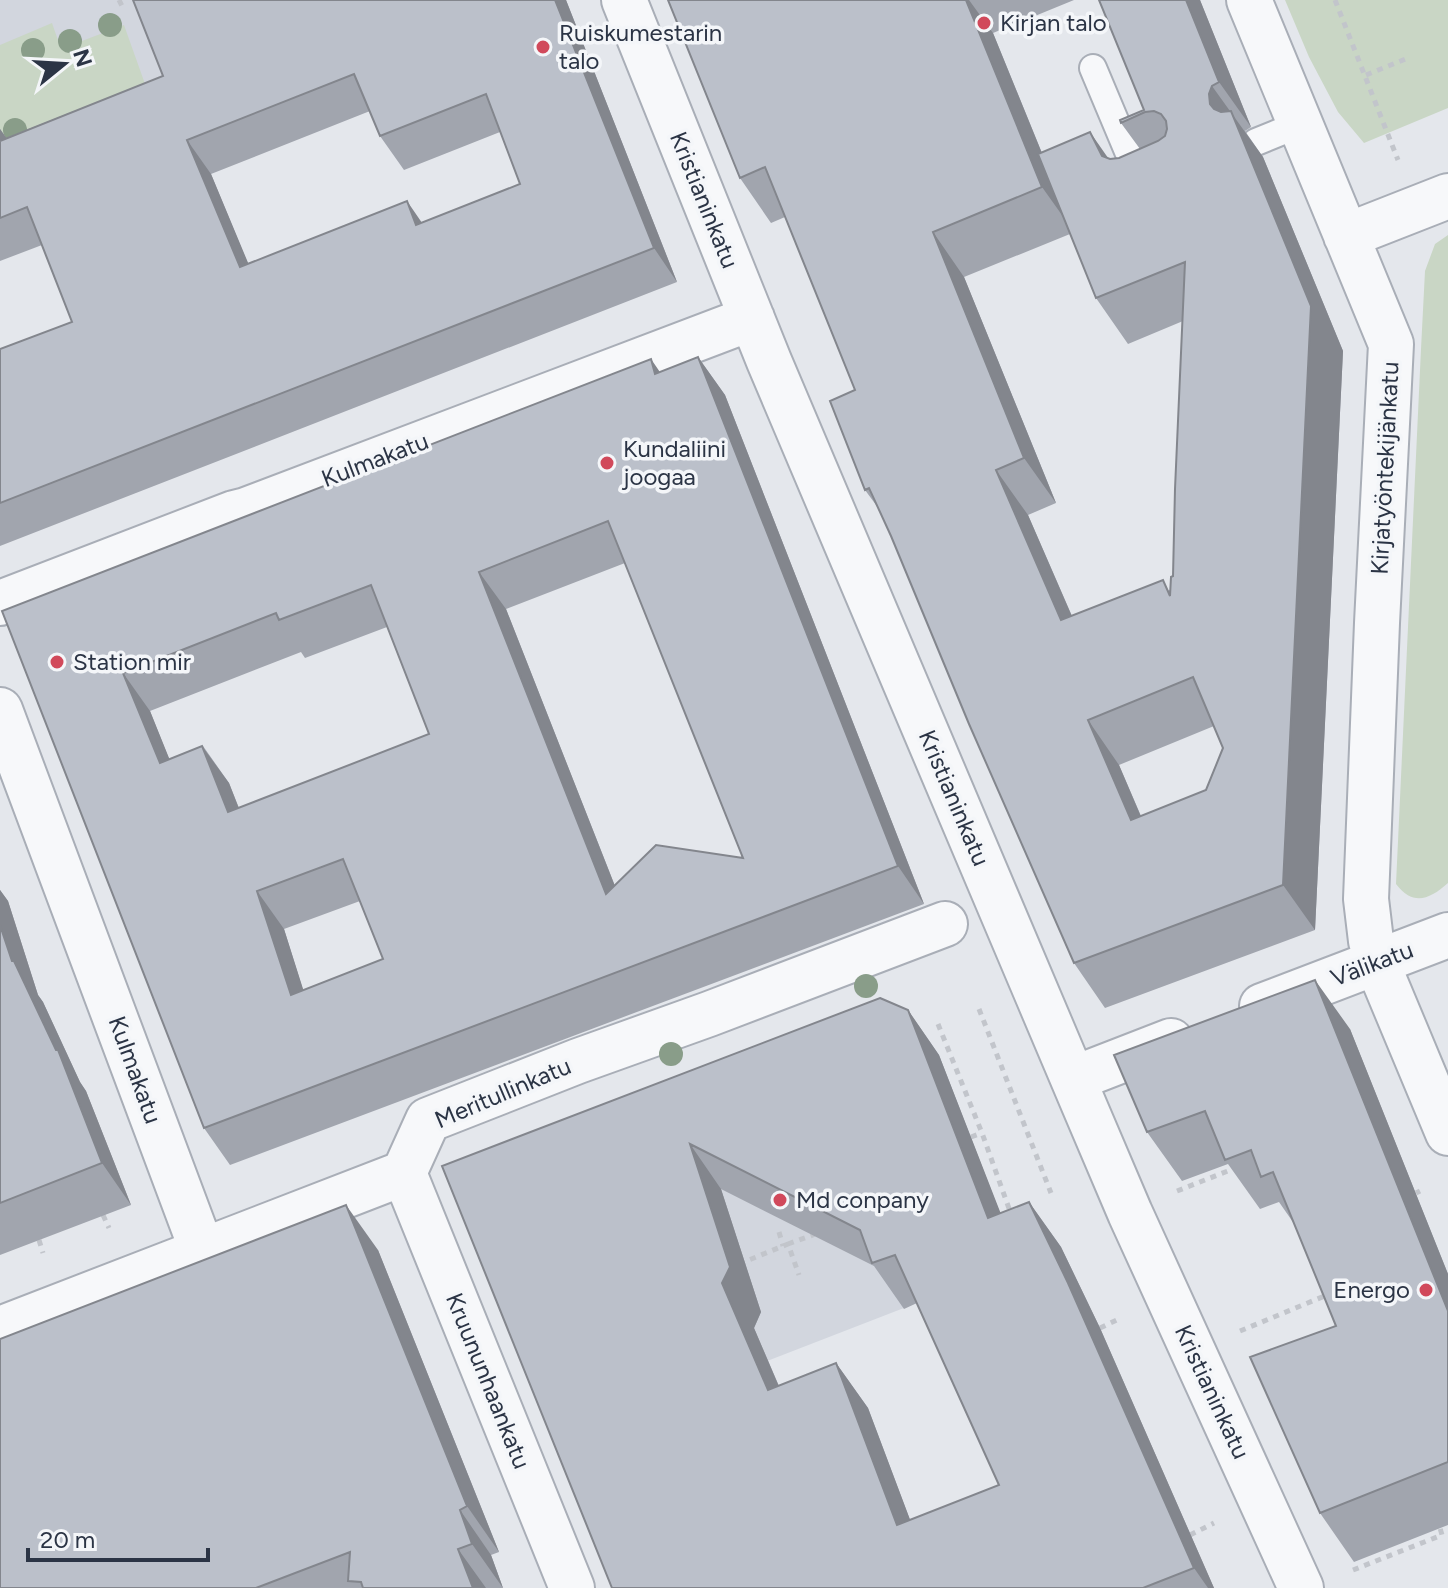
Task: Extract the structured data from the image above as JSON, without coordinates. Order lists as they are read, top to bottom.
{
  "streets": {
    "street": [
      "Kristianinkatu",
      "Kulmakatu",
      "Kirjatyöntekijänkatu",
      "Välikatu",
      "Meritullinkatu",
      "Kruununhaankatu"
    ]
  },
  "crossings": [
    ["Kristianinkatu", "Kulmakatu"],
    ["Kristianinkatu", "Välikatu"],
    ["Kirjatyöntekijänkatu", "Välikatu"],
    ["Meritullinkatu", "Kruununhaankatu"]
  ],
  "places": [
    "Kirjan talo",
    "Ruiskumestarin talo",
    "Kundaliini joogaa",
    "Station mir",
    "Md conpany",
    "Energo"
  ],
  "scale_bar": "20 m",
  "north": "right"
}
